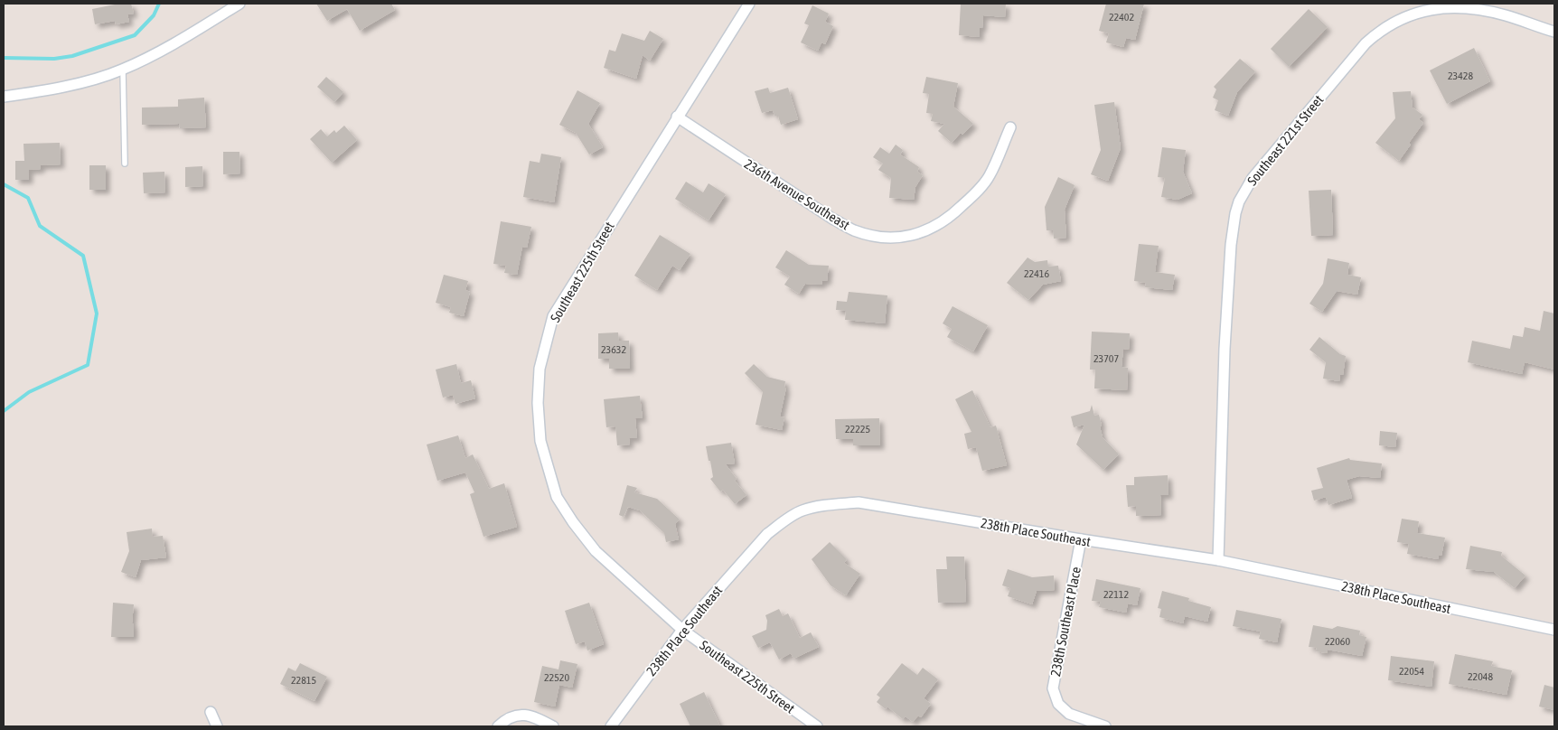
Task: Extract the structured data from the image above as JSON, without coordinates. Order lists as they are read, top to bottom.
{
  "streets": {
    "street": [
      "Southeast 221st Street",
      "236th Avenue Southeast",
      "Southeast 225th Street",
      "238th Place Southeast",
      "238th Southeast Place"
    ]
  },
  "crossings": [
    ["Southeast 221st Street", "238th Place Southeast"],
    ["236th Avenue Southeast", "Southeast 225th Street"],
    ["Southeast 225th Street", "238th Place Southeast"],
    ["238th Place Southeast", "238th Southeast Place"]
  ],
  "house_numbers": [
    "22402",
    "23428",
    "22416",
    "23632",
    "23707",
    "22225",
    "22112",
    "22060",
    "22054",
    "22048",
    "22520",
    "22815"
  ]
}
